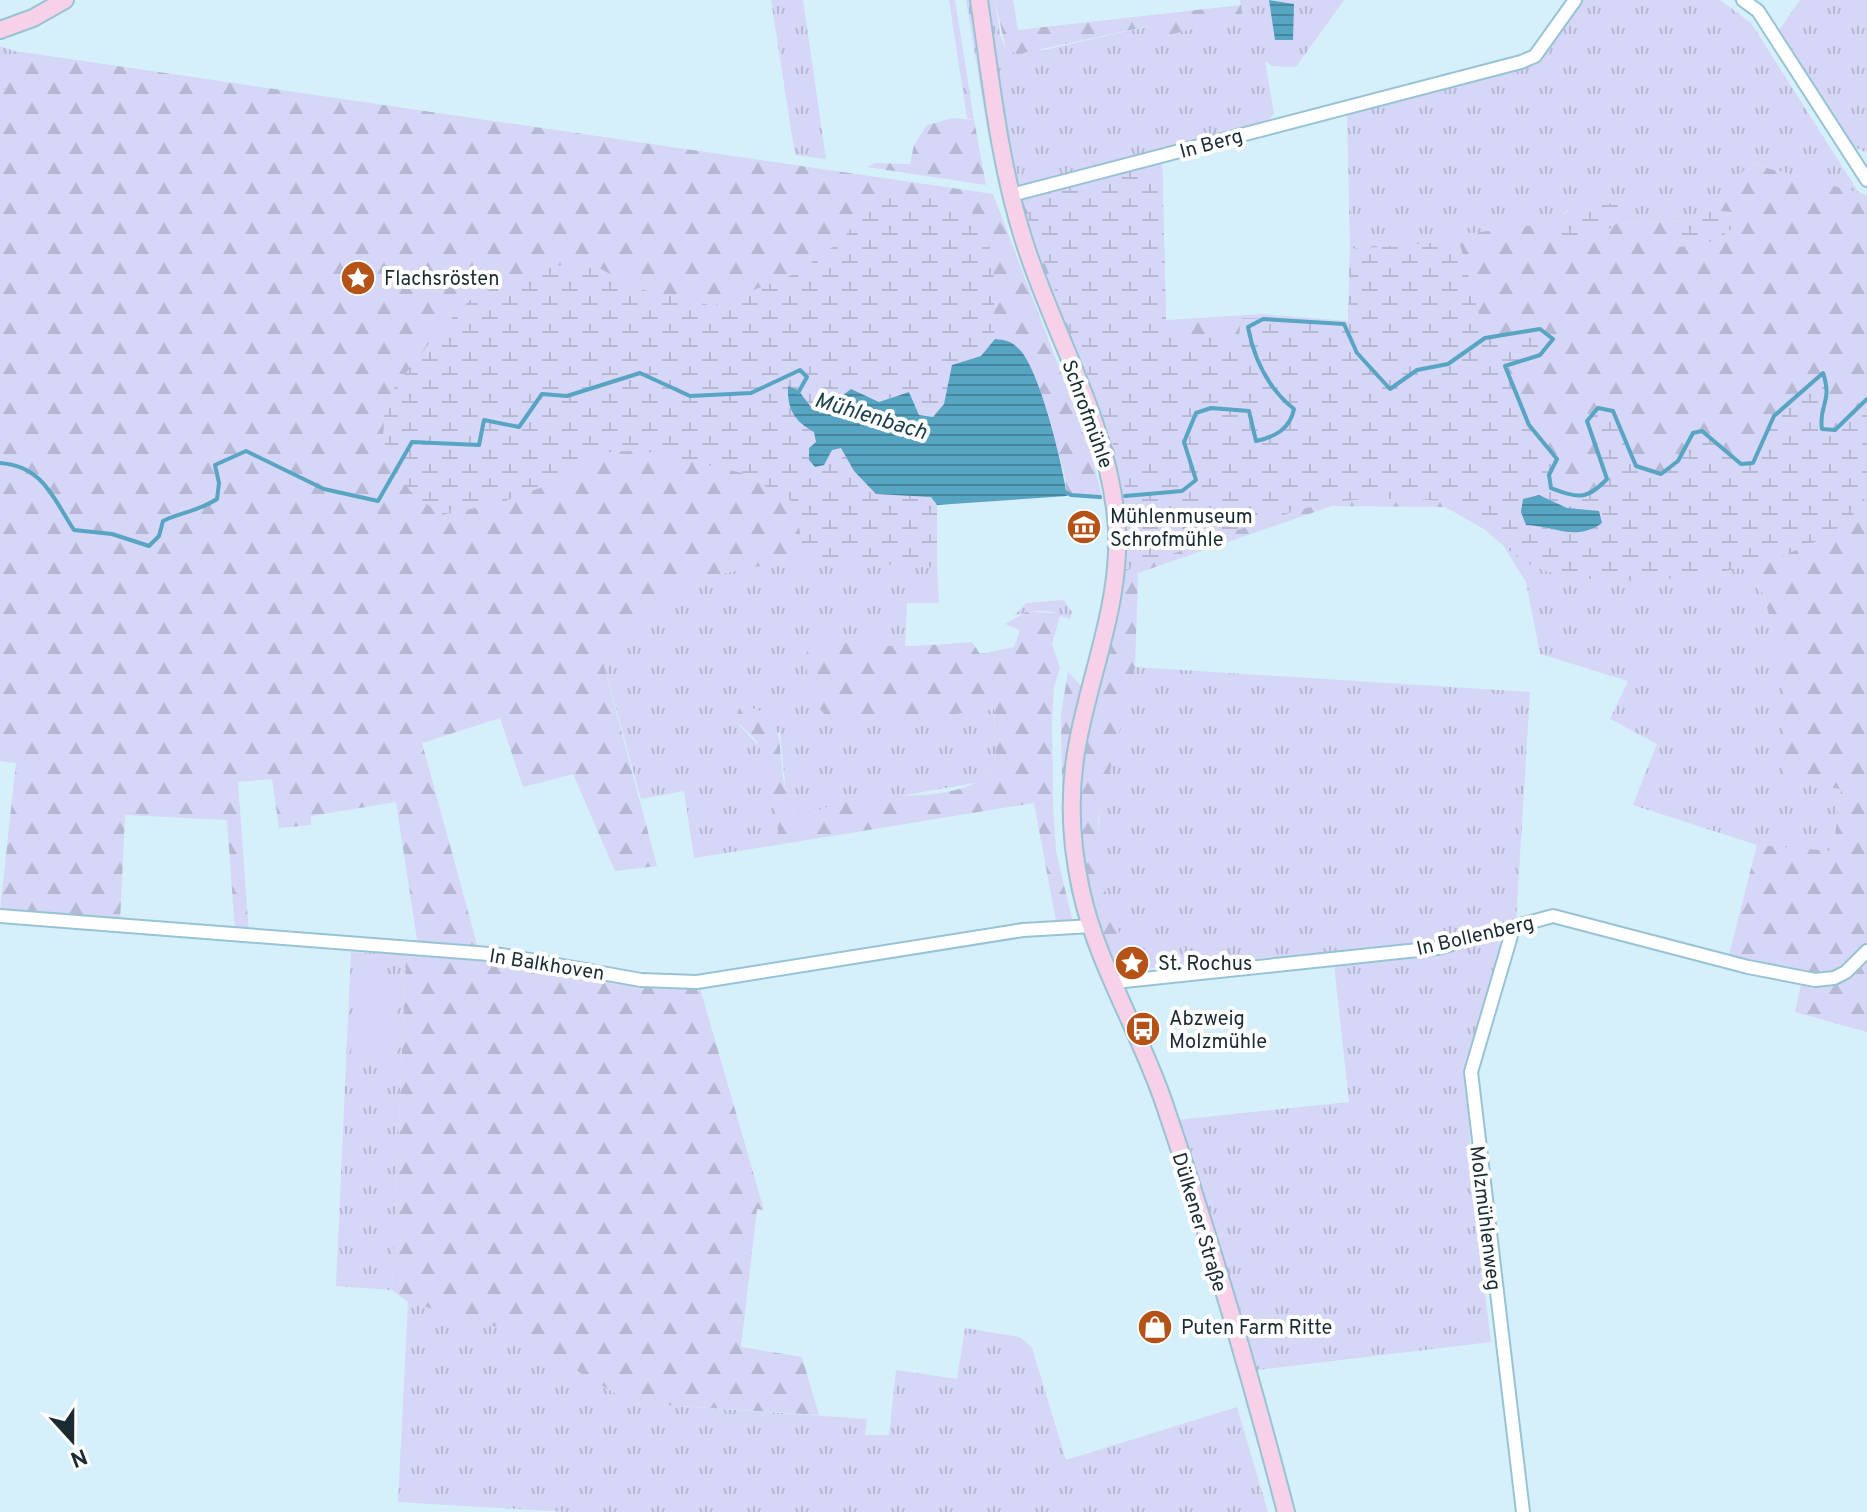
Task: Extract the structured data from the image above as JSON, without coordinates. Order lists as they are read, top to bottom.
{
  "streets": {
    "main road": ["Schrofmühle", "Dülkener Straße"],
    "street": [
      "In Berg",
      "In Bollenberg",
      "In Balkhoven",
      "Molzmühlenweg"
    ]
  },
  "crossings": [
    ["In Berg", "Schrofmühle"],
    ["Schrofmühle", "In Balkhoven"],
    ["Schrofmühle", "Dülkener Straße"],
    ["In Bollenberg", "Molzmühlenweg"],
    ["In Bollenberg", "Dülkener Straße"],
    ["In Balkhoven", "Dülkener Straße"]
  ],
  "water": ["Mühlenbach"],
  "places": {
    "place": ["Flachsrösten", "St. Rochus"],
    "museum": ["Mühlenmuseum Schrofmühle"],
    "bus stop": ["Abzweig Molzmühle"],
    "shop": ["Puten Farm Ritte"]
  },
  "north": "bottom"
}
